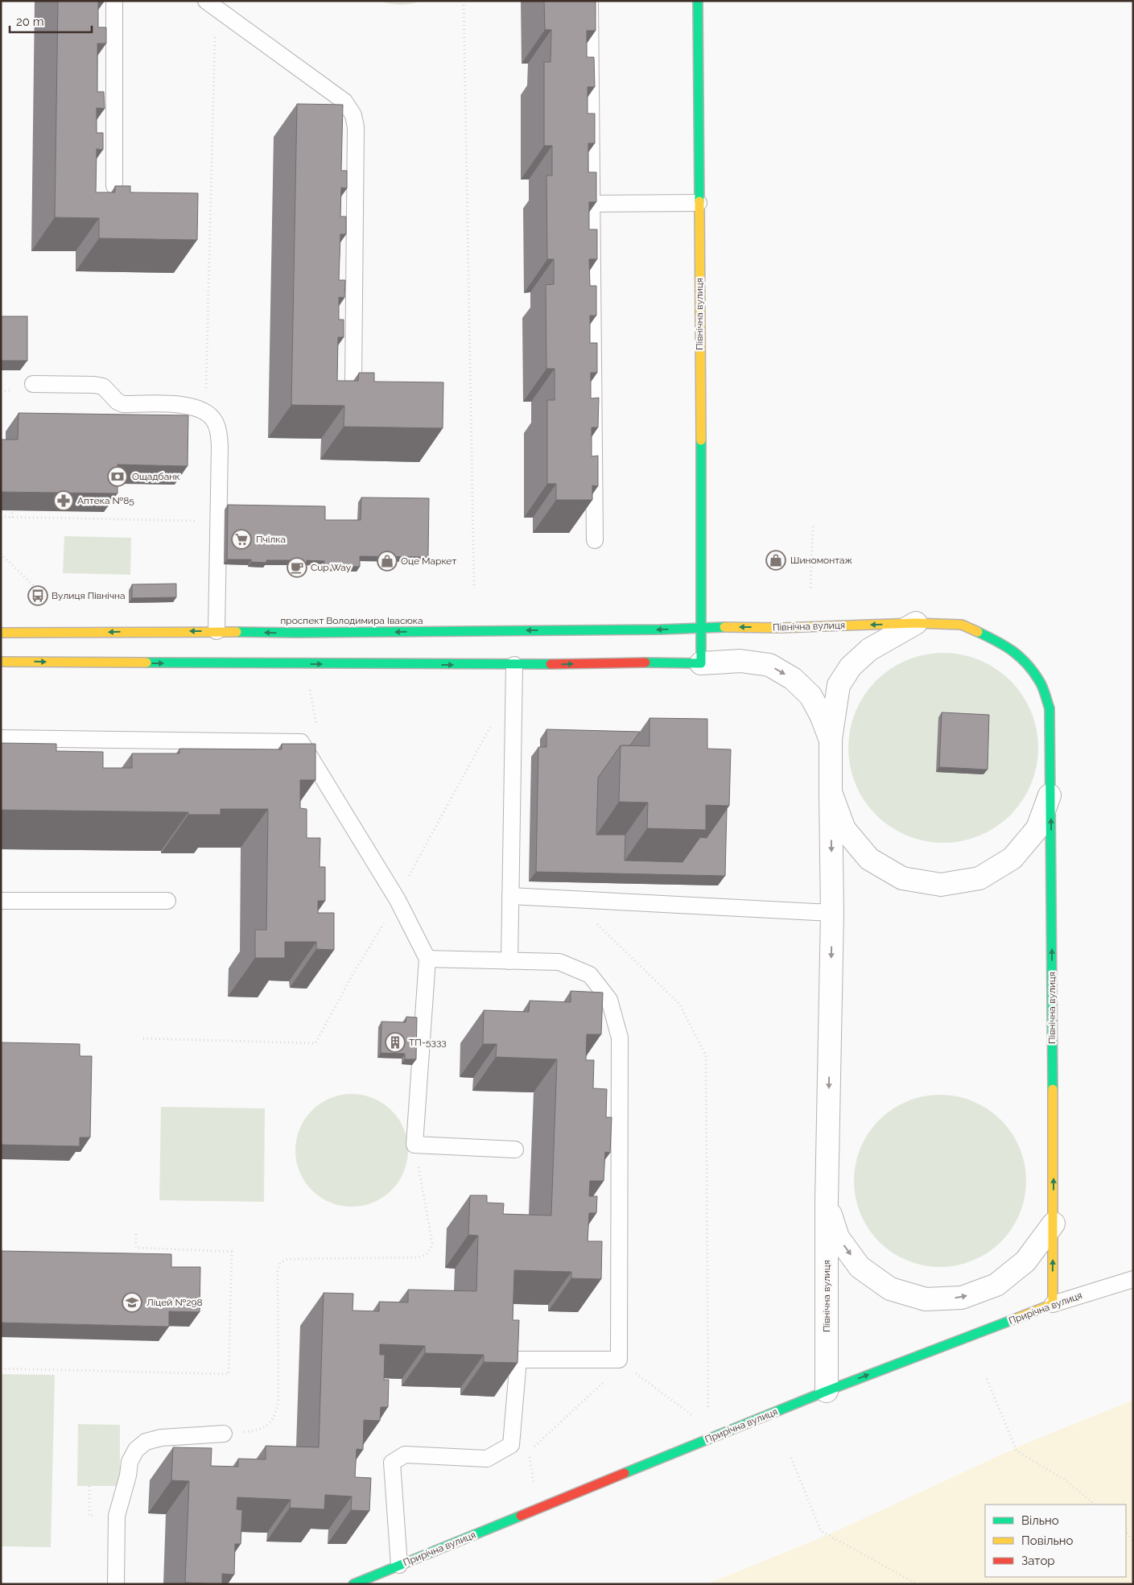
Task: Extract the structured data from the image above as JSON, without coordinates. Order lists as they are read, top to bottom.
{
  "streets": {
    "street": ["Північна вулиця", "проспект Володимира Івасюка", "Прирічна вулиця"]
  },
  "crossings": [
    ["Північна вулиця", "проспект Володимира Івасюка"],
    ["Північна вулиця", "Прирічна вулиця"]
  ],
  "places": {
    "bank": ["Ощадбанк"],
    "pharmacy": ["Аптека №85"],
    "supermarket": ["Пчілка"],
    "shop": ["Шиномонтаж", "Оце Маркет"],
    "cafe": ["Cup Way"],
    "bus stop": ["Вулиця Північна"],
    "building": ["ТП-5333"],
    "school or university": ["Ліцей №298"]
  },
  "legend": ["Вільно", "Повільно", "Затор"],
  "scale_bar": "20 m"
}
